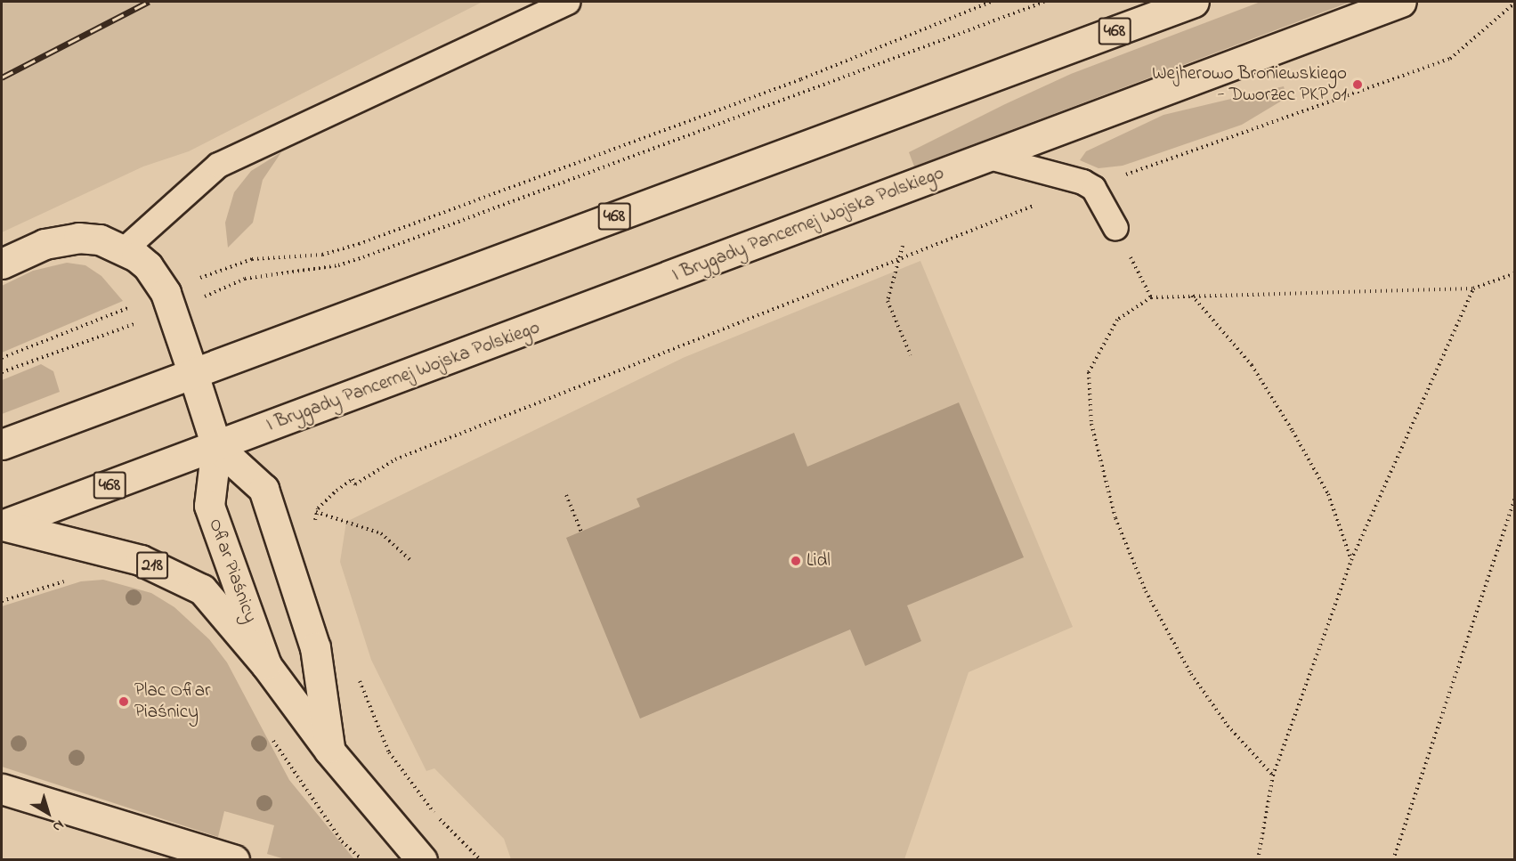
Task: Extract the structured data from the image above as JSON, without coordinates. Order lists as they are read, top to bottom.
{
  "streets": {
    "main road": [
      "468",
      "I Brygady Pancernej Wojska Polskiego",
      "218",
      "Ofiar Piaśnicy"
    ]
  },
  "crossings": [
    ["I Brygady Pancernej Wojska Polskiego", "218"],
    ["I Brygady Pancernej Wojska Polskiego", "Ofiar Piaśnicy"],
    ["218", "Ofiar Piaśnicy"]
  ],
  "places": ["Wejherowo Broniewskiego - Dworzec PKP 01", "Lidl", "Plac Ofiar Piaśnicy"],
  "north": "bottom right"
}
